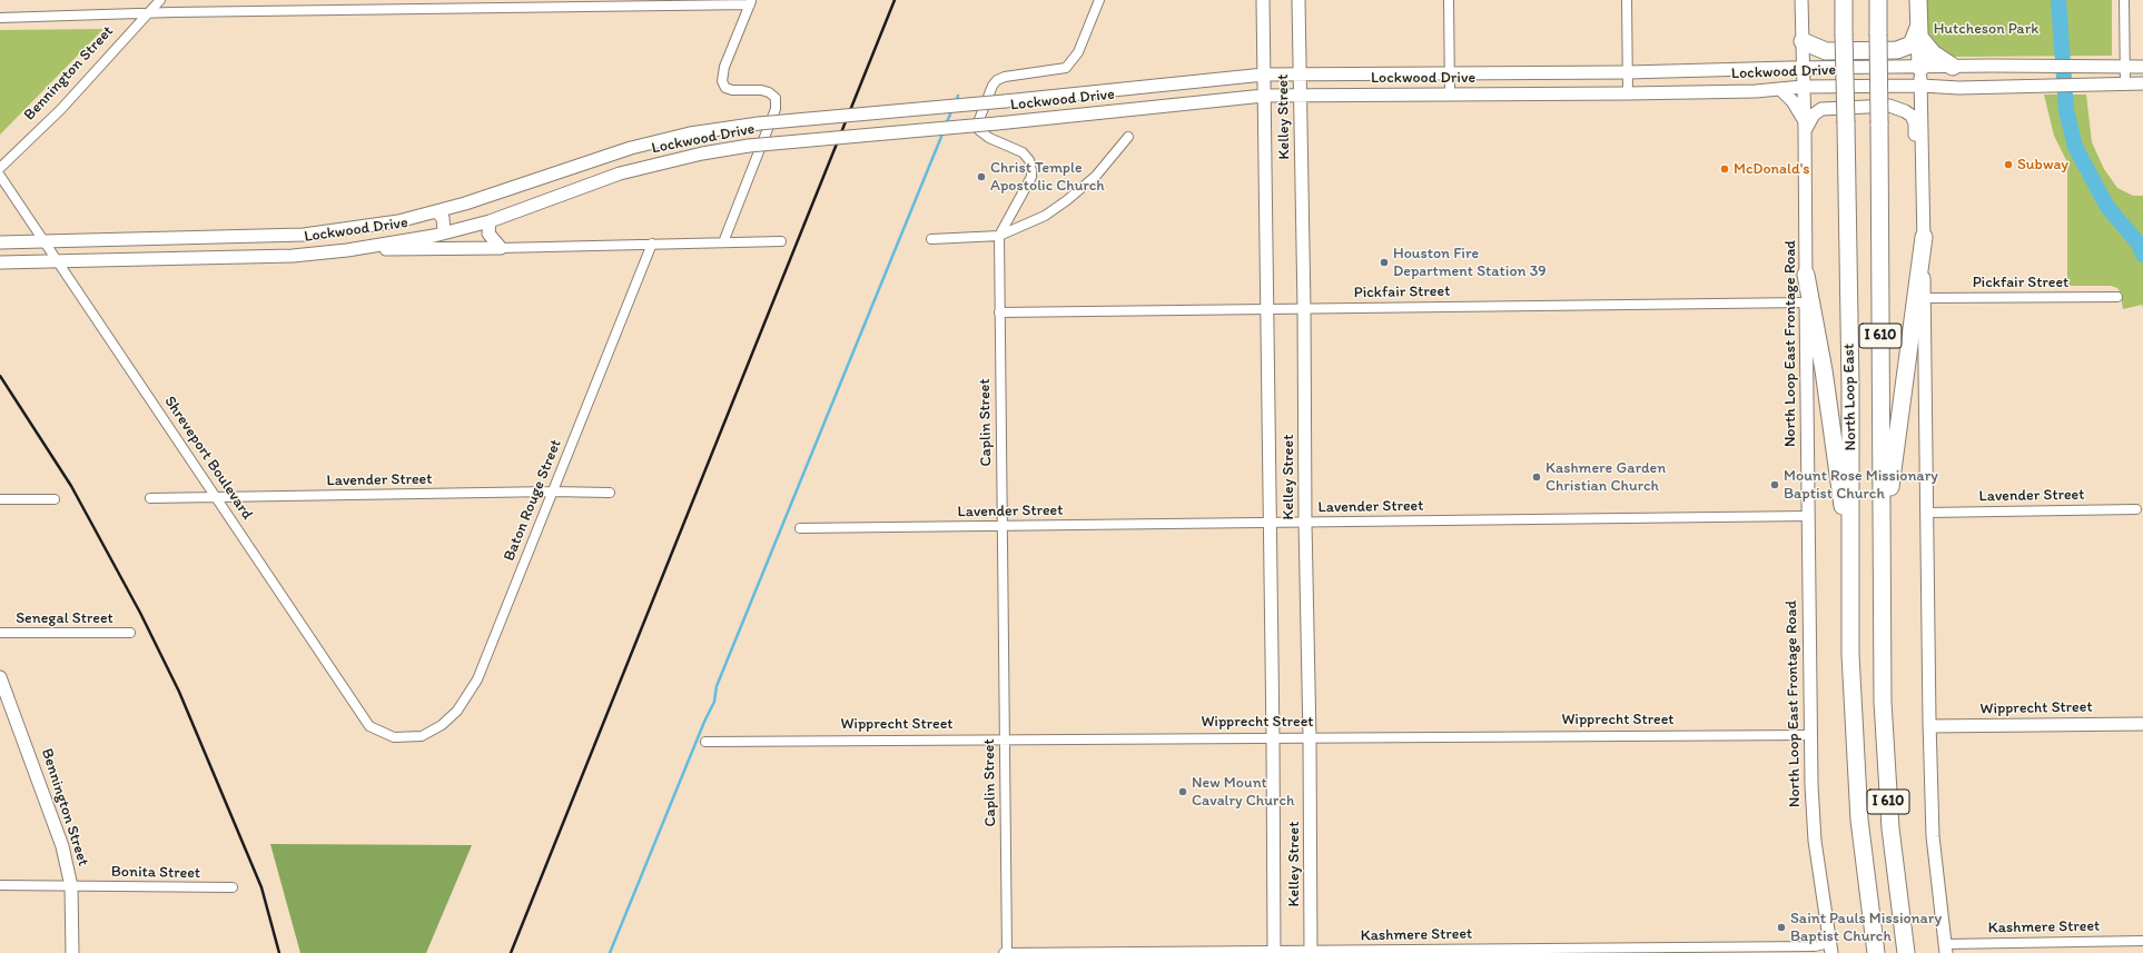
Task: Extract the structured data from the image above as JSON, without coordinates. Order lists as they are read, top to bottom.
{
  "streets": {
    "highway": ["I 610", "North Loop East"],
    "main road": [
      "Lockwood Drive",
      "Bennington Street",
      "Kelley Street",
      "North Loop East Frontage Road",
      "Wipprecht Street"
    ],
    "street": [
      "Pickfair Street",
      "Caplin Street",
      "Shreveport Boulevard",
      "Lavender Street",
      "Baton Rouge Street",
      "Senegal Street",
      "Bonita Street",
      "Kashmere Street"
    ]
  },
  "crossings": [
    ["Lockwood Drive", "Kelley Street"],
    ["Lockwood Drive", "North Loop East Frontage Road"],
    ["Lockwood Drive", "Shreveport Boulevard"],
    ["Bennington Street", "Bonita Street"],
    ["Kelley Street", "Pickfair Street"],
    ["Kelley Street", "Lavender Street"],
    ["Kelley Street", "Wipprecht Street"],
    ["Kelley Street", "Kashmere Street"],
    ["Pickfair Street", "North Loop East Frontage Road"],
    ["Pickfair Street", "Caplin Street"],
    ["North Loop East Frontage Road", "Lavender Street"],
    ["North Loop East Frontage Road", "Wipprecht Street"],
    ["North Loop East Frontage Road", "Kashmere Street"],
    ["Caplin Street", "Lavender Street"],
    ["Caplin Street", "Wipprecht Street"],
    ["Caplin Street", "Kashmere Street"],
    ["Shreveport Boulevard", "Lavender Street"],
    ["Shreveport Boulevard", "Baton Rouge Street"],
    ["Lavender Street", "Baton Rouge Street"]
  ],
  "parks": ["Hutcheson Park"],
  "places": [
    "Subway",
    "McDonald's",
    "Christ Temple Apostolic Church",
    "Houston Fire Department Station 39",
    "Kashmere Garden Christian Church",
    "Mount Rose Missionary Baptist Church",
    "New Mount Cavalry Church",
    "Saint Pauls Missionary Baptist Church"
  ]
}
